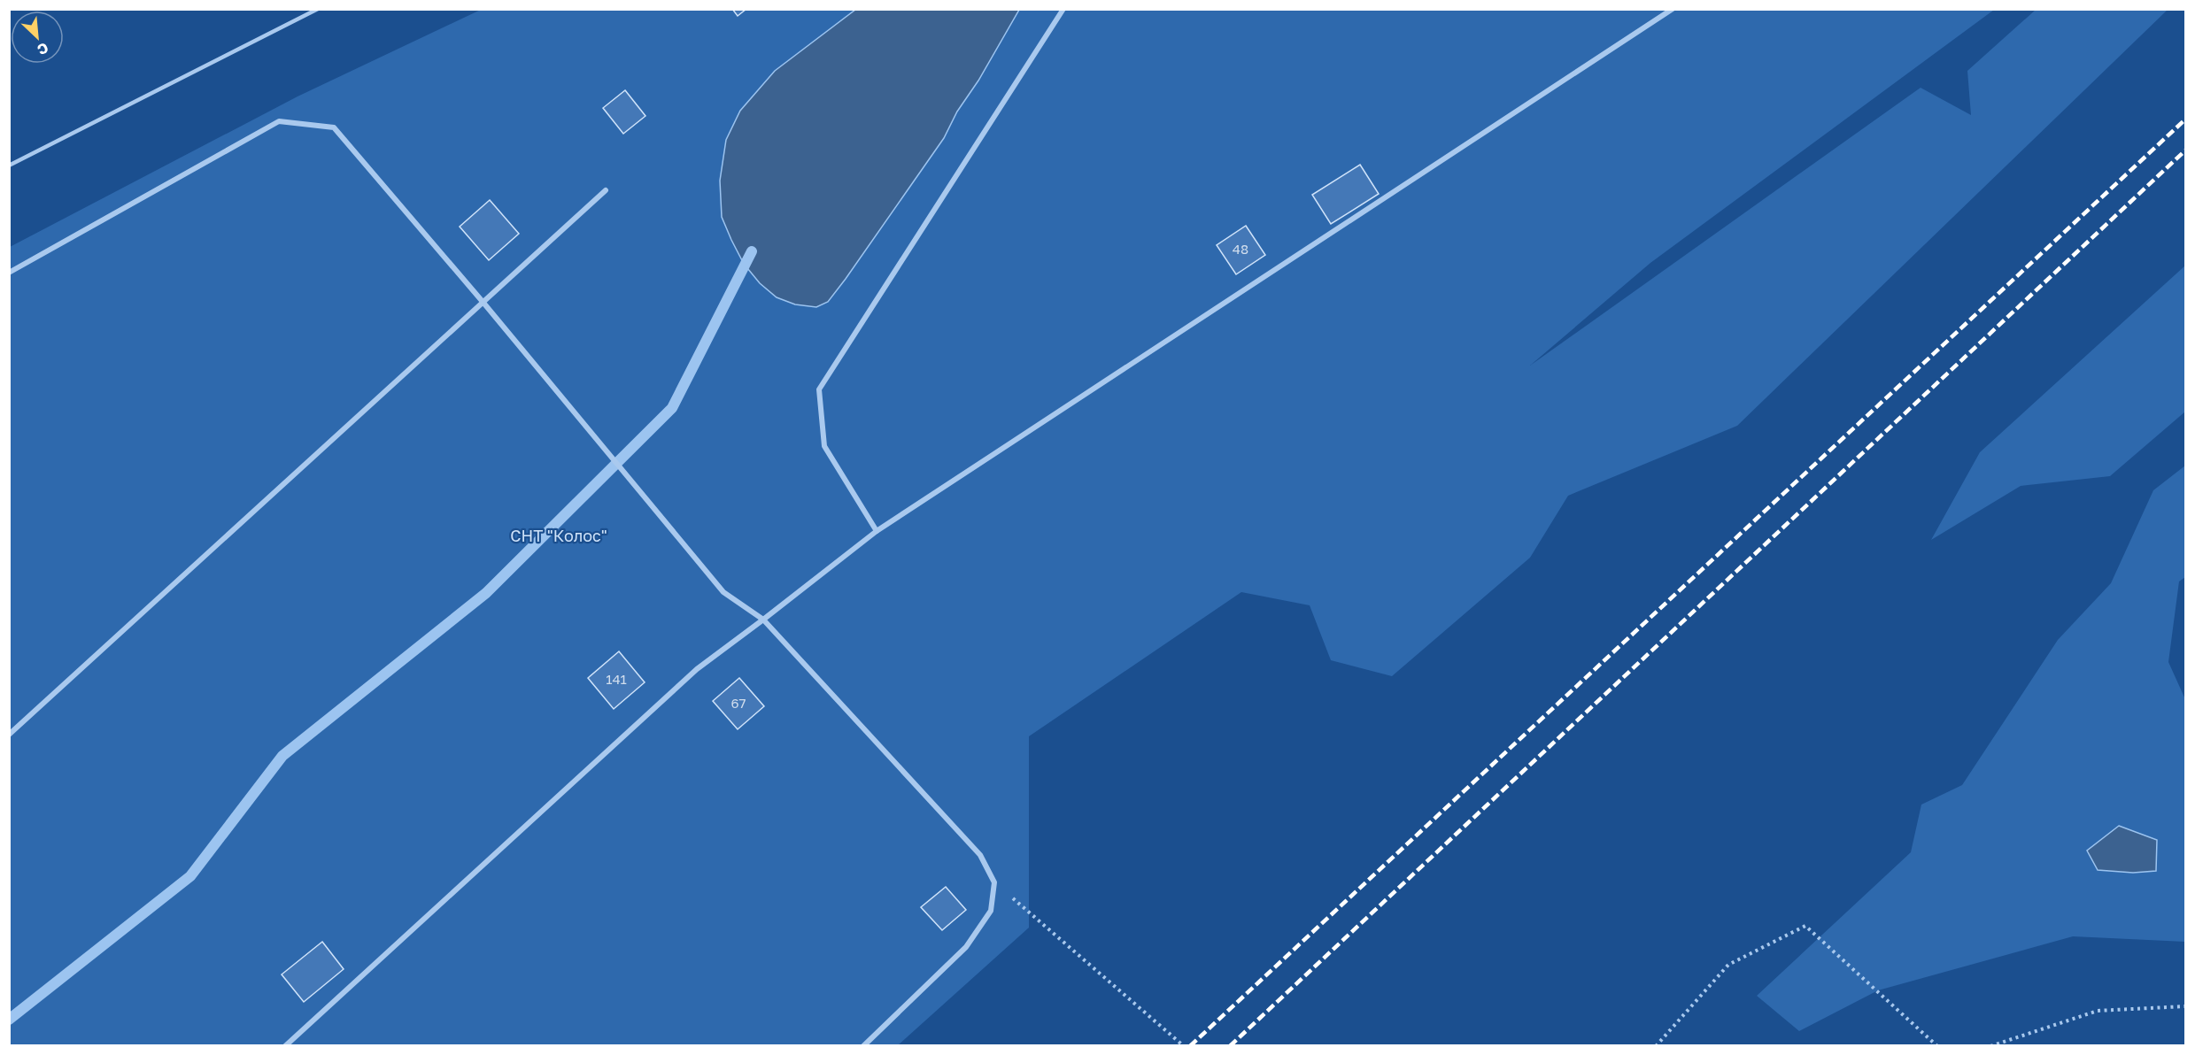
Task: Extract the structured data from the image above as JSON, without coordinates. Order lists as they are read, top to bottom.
{
  "parks": ["СНТ \"Колос\""],
  "house_numbers": ["48", "141", "67"],
  "north": "bottom right"
}
